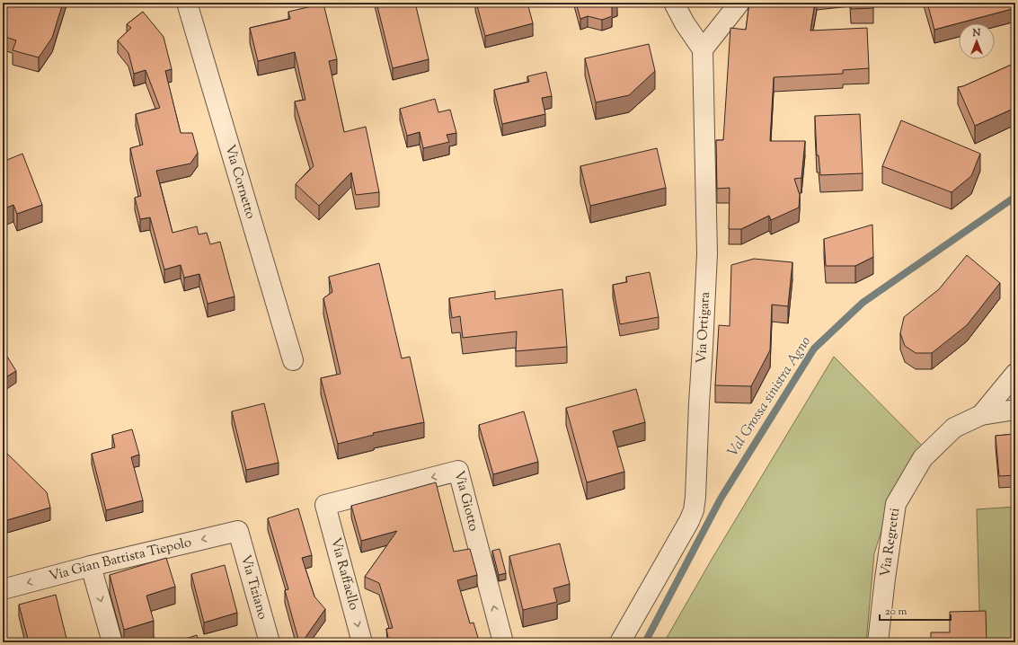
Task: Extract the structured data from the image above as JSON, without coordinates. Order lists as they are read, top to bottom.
{
  "streets": {
    "street": [
      "Via Cornetto",
      "Via Ortigara",
      "Via Giotto",
      "Via Regretti",
      "Via Gian Battista Tiepolo",
      "Via Raffaello",
      "Via Tiziano"
    ]
  },
  "crossings": [
    ["Via Giotto", "Via Raffaello"],
    ["Via Gian Battista Tiepolo", "Via Tiziano"]
  ],
  "one_way": ["Via Gian Battista Tiepolo", "Via Raffaello"],
  "water": ["Val Grossa sinistra Agno"],
  "scale_bar": "20 m",
  "north": "top"
}
